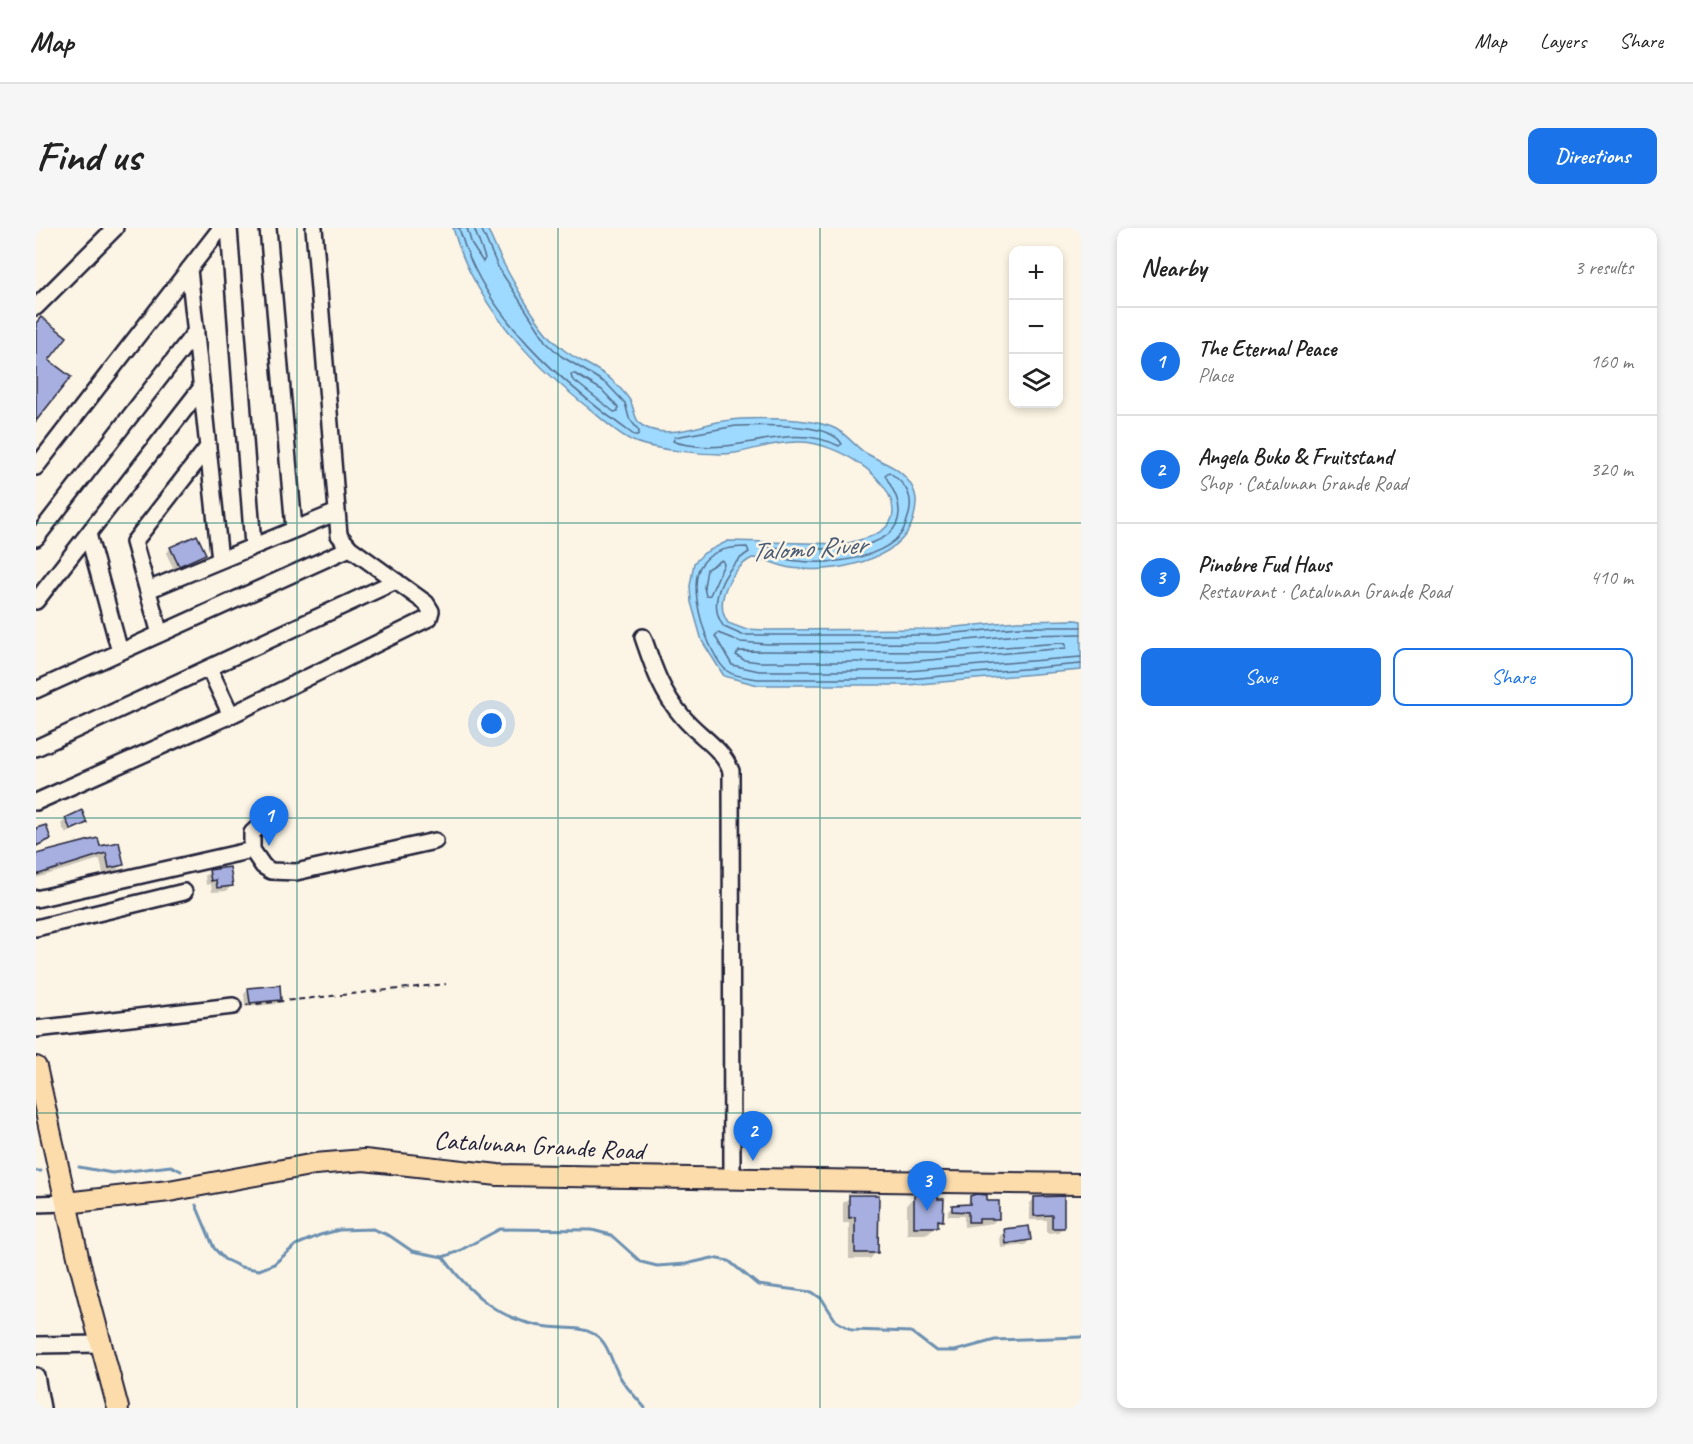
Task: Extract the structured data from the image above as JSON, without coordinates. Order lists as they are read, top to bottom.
{
  "streets": {
    "main road": ["Catalunan Grande Road"]
  },
  "water": ["Talomo River"],
  "page": {
    "header": "Map",
    "nav": ["Map", "Layers", "Share"],
    "buttons": [
      "Directions",
      ["Save", "Share"]
    ],
    "title": "Find us",
    "heading": ["Nearby", "3 results"],
    "map_buttons": ["+", "−"],
    "list": [
      {
        "mark": "1",
        "name": "The Eternal Peace",
        "note": "Place",
        "value": "160 m"
      },
      {
        "mark": "2",
        "name": "Angela Buko & Fruitstand",
        "note": "Shop · Catalunan Grande Road",
        "value": "320 m"
      },
      {
        "mark": "3",
        "name": "Pinobre Fud Haus",
        "note": "Restaurant · Catalunan Grande Road",
        "value": "410 m"
      }
    ],
    "pins": ["1", "2", "3"]
  }
}
